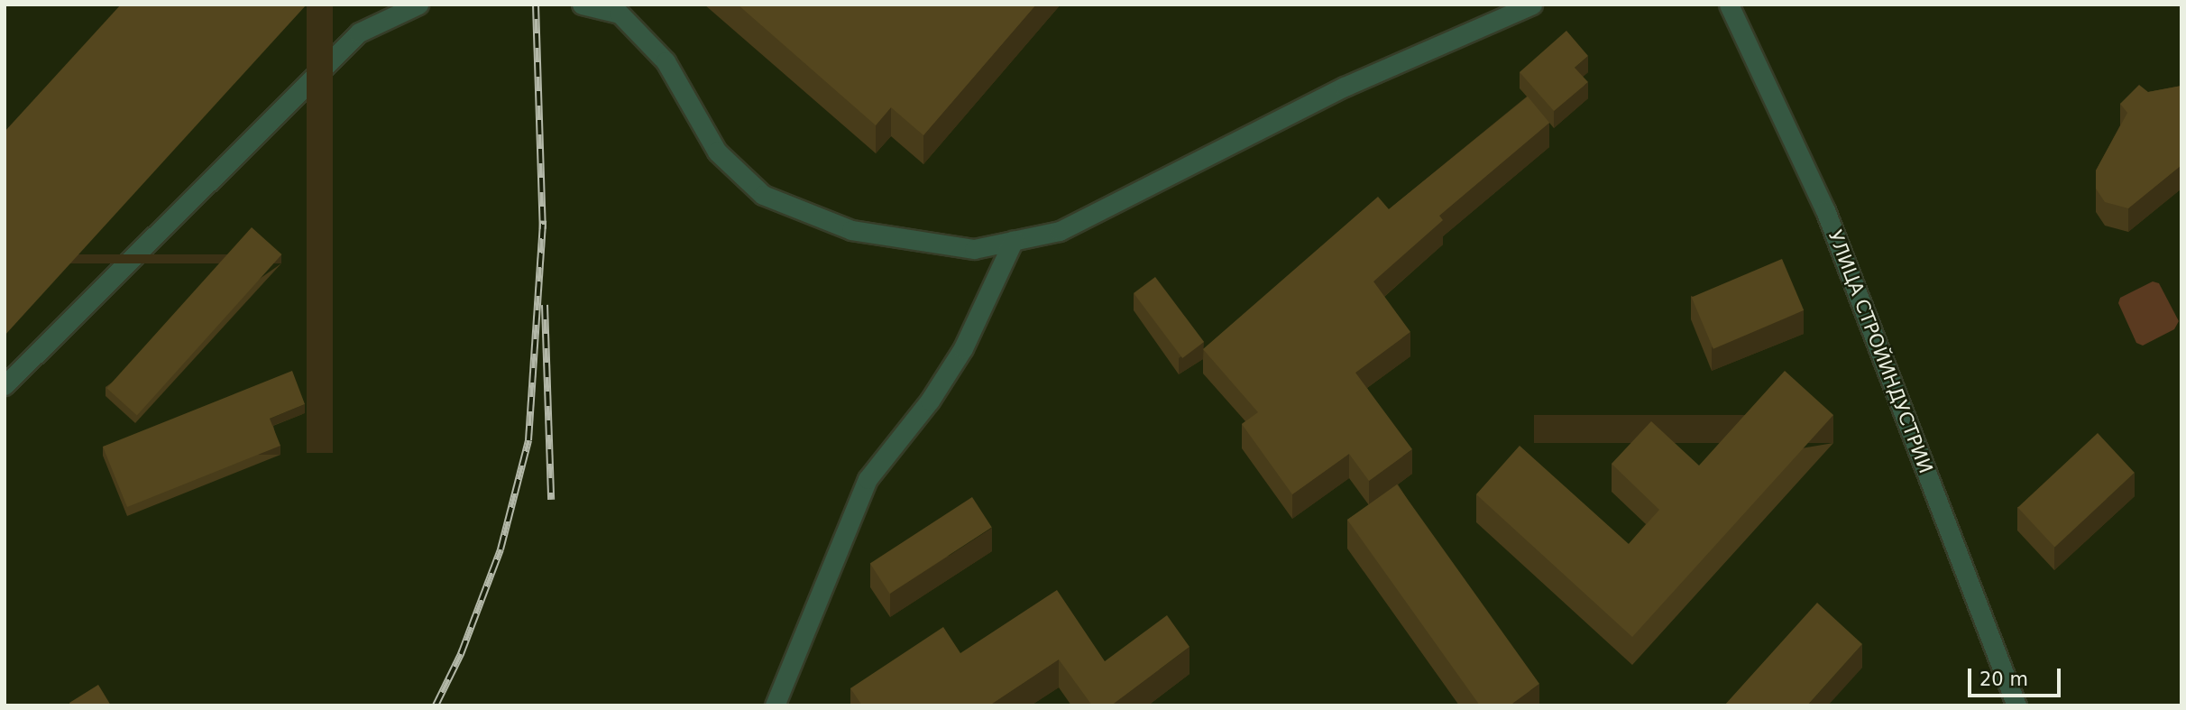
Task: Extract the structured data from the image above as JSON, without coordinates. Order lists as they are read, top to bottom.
{
  "streets": {
    "street": ["УЛИЦА СТРОЙИНДУСТРИИ"]
  },
  "scale_bar": "20 m"
}
